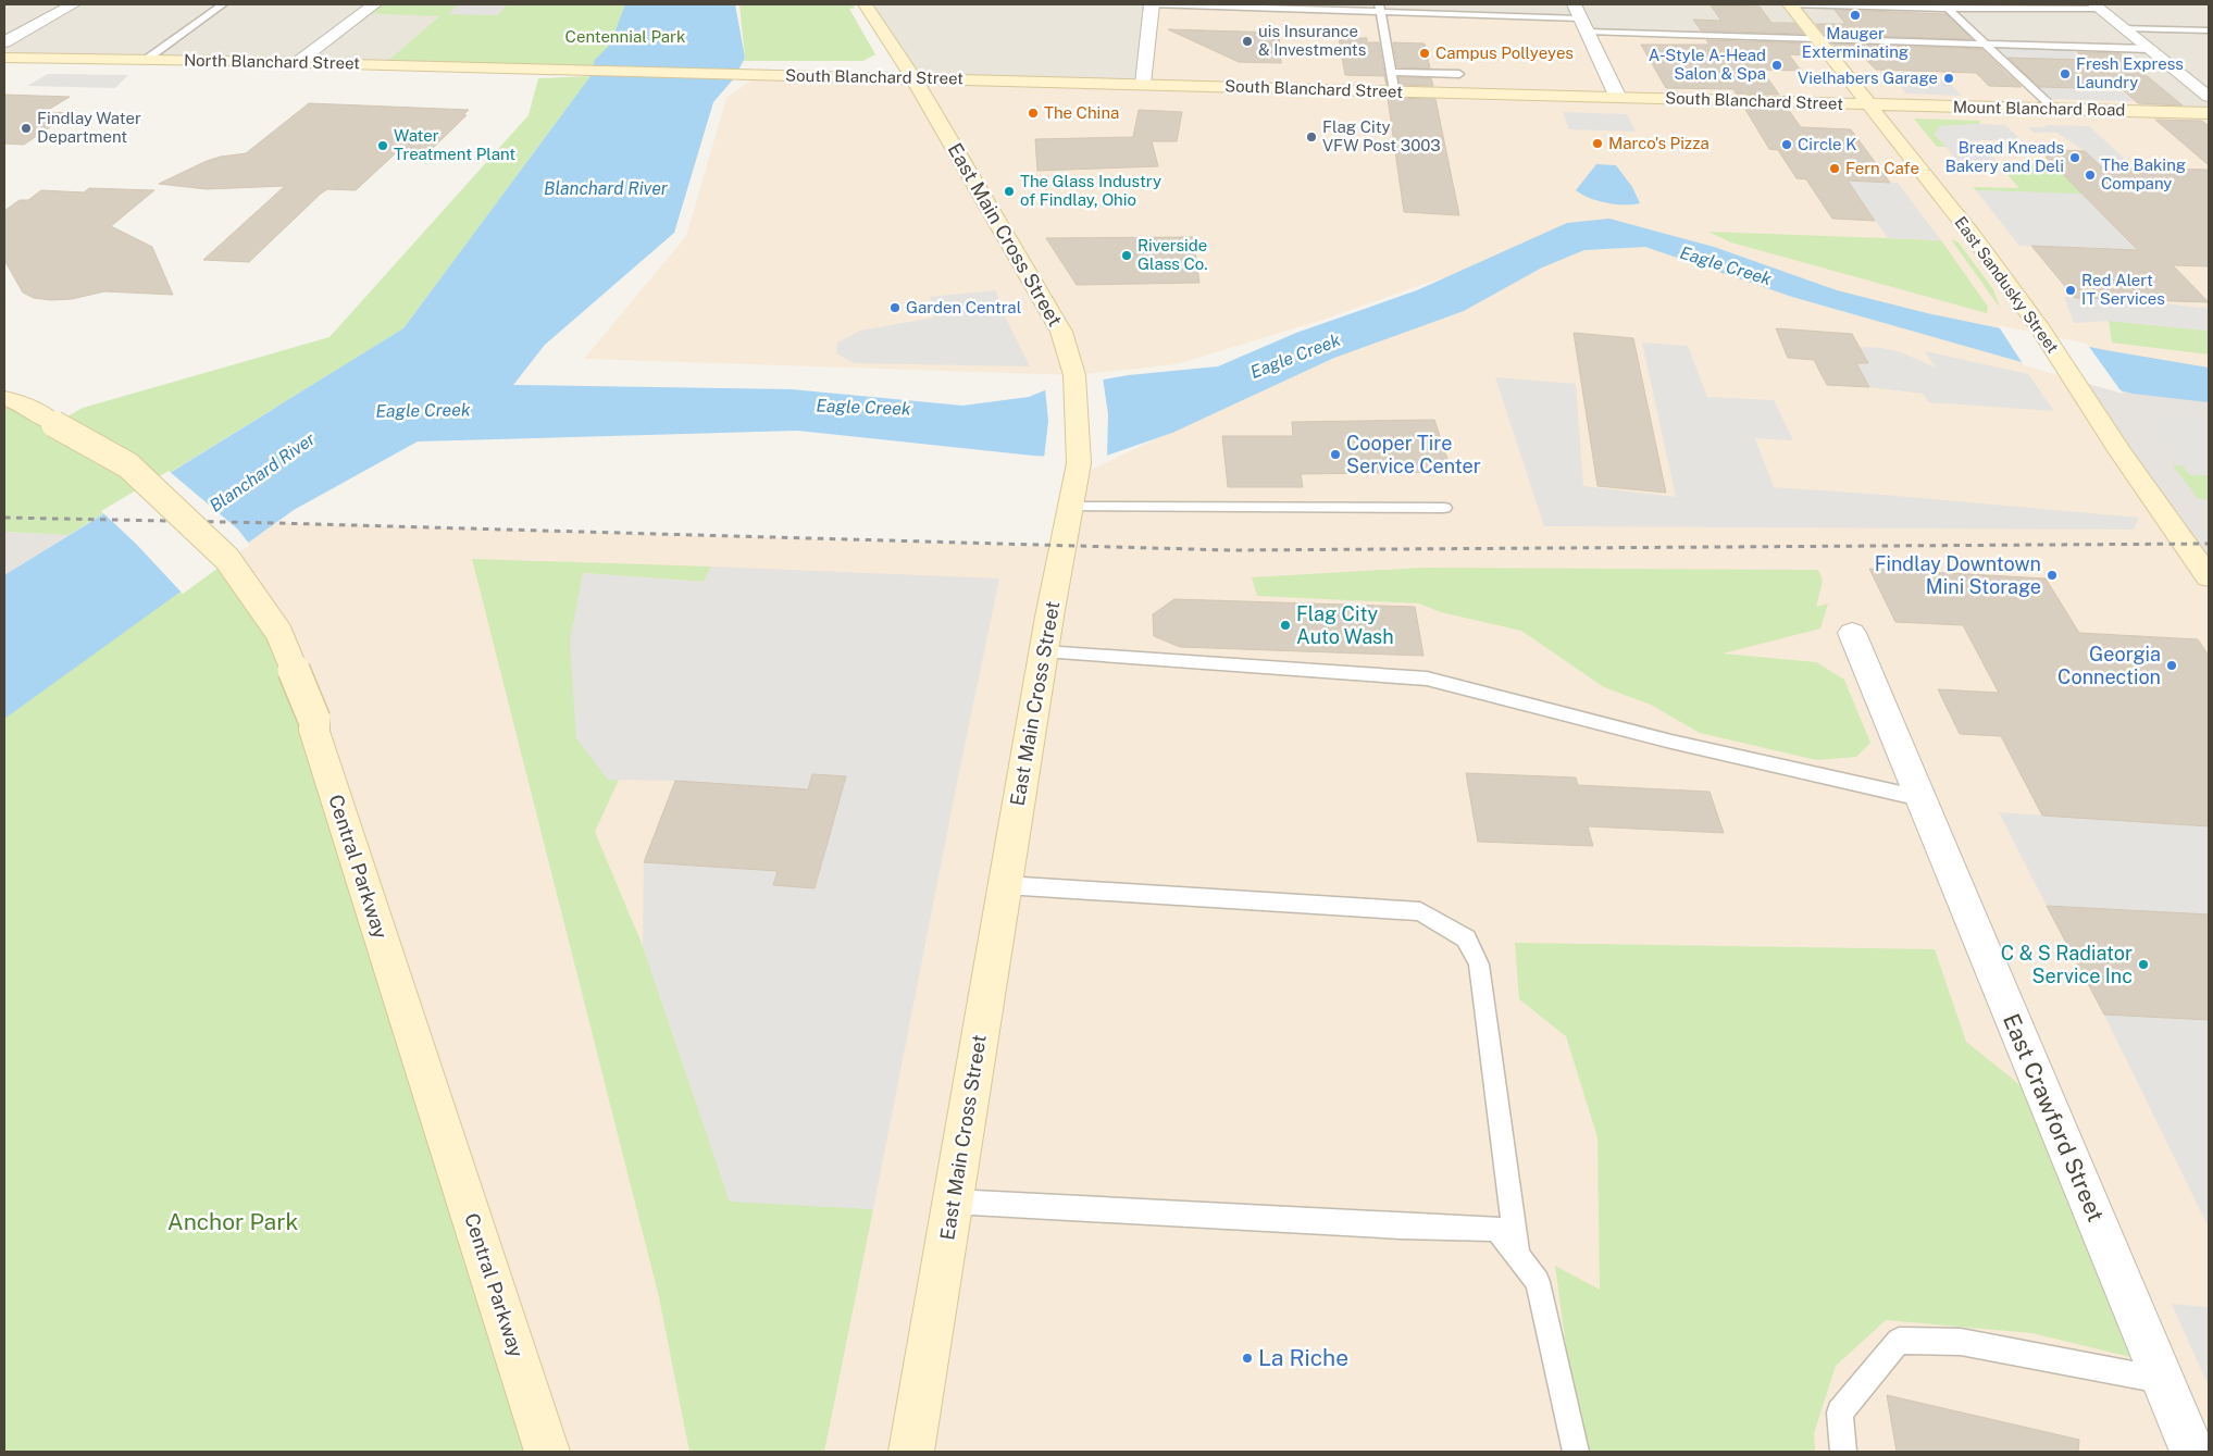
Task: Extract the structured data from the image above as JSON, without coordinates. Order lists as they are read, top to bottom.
{
  "streets": {
    "main road": [
      "North Blanchard Street",
      "South Blanchard Street",
      "Mount Blanchard Road",
      "East Main Cross Street",
      "East Sandusky Street",
      "Central Parkway"
    ],
    "street": ["East Crawford Street"]
  },
  "crossings": [
    ["North Blanchard Street", "South Blanchard Street"],
    ["South Blanchard Street", "Mount Blanchard Road"],
    ["South Blanchard Street", "East Main Cross Street"],
    ["South Blanchard Street", "East Sandusky Street"],
    ["Mount Blanchard Road", "East Sandusky Street"]
  ],
  "water": ["Blanchard River", "Eagle Creek"],
  "parks": ["Centennial Park", "Anchor Park"],
  "places": [
    "Mauger Exterminating",
    "uis Insurance & Investments",
    "Campus Pollyeyes",
    "A-Style A-Head Salon & Spa",
    "Fresh Express Laundry",
    "Vielhabers Garage",
    "The China",
    "Findlay Water Department",
    "Flag City VFW Post 3003",
    "Marco's Pizza",
    "Circle K",
    "Water Treatment Plant",
    "Bread Kneads Bakery and Deli",
    "Fern Cafe",
    "The Baking Company",
    "The Glass Industry of Findlay, Ohio",
    "Riverside Glass Co.",
    "Red Alert IT Services",
    "Garden Central",
    "Cooper Tire Service Center",
    "Findlay Downtown Mini Storage",
    "Flag City Auto Wash",
    "Georgia Connection",
    "C & S Radiator Service Inc",
    "La Riche"
  ]
}
